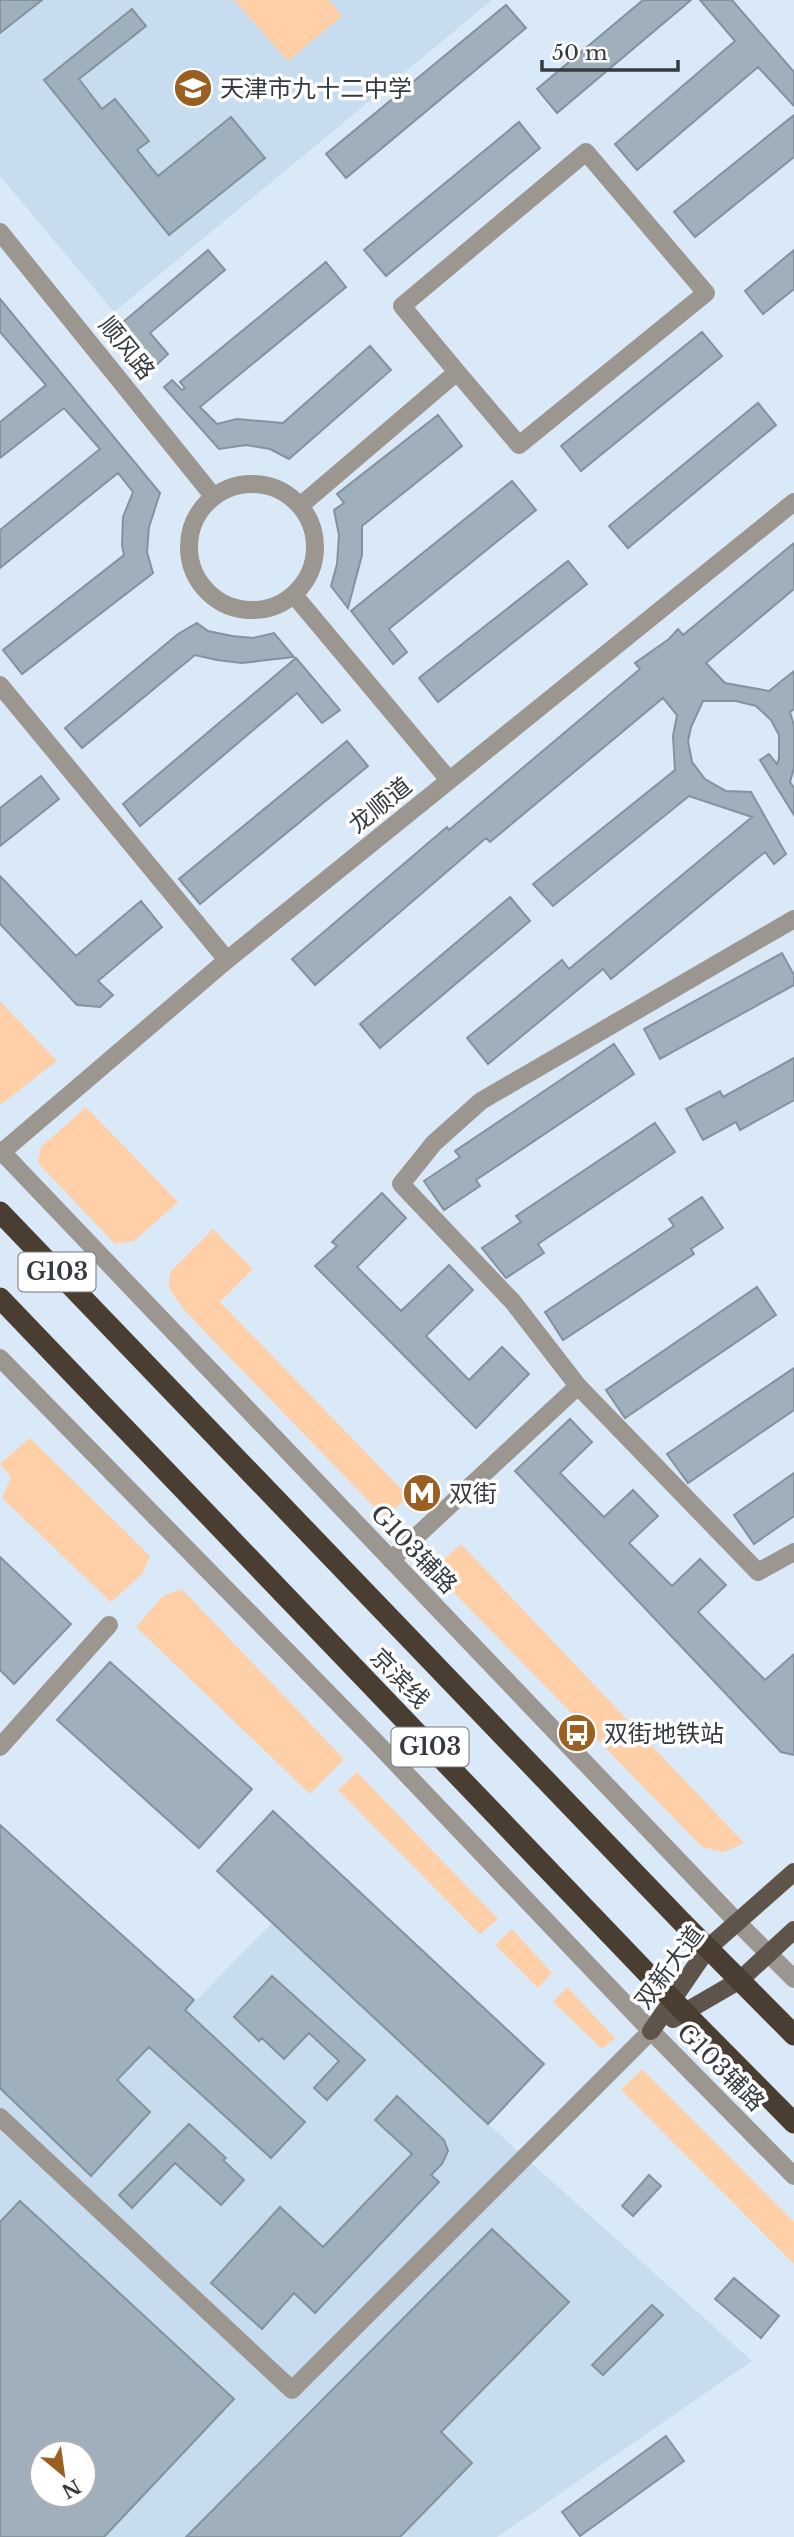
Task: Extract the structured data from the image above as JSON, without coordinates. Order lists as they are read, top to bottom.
{
  "streets": {
    "highway": ["G103", "京滨线"],
    "main road": ["双新大道"],
    "street": ["顺风路", "龙顺道", "G103辅路"]
  },
  "crossings": [
    ["龙顺道", "G103辅路"],
    ["G103辅路", "双新大道"]
  ],
  "places": {
    "school or university": ["天津市九十二中学"],
    "metro station": ["双街"],
    "bus stop": ["双街地铁站"]
  },
  "scale_bar": "50 m",
  "north": "bottom right"
}
